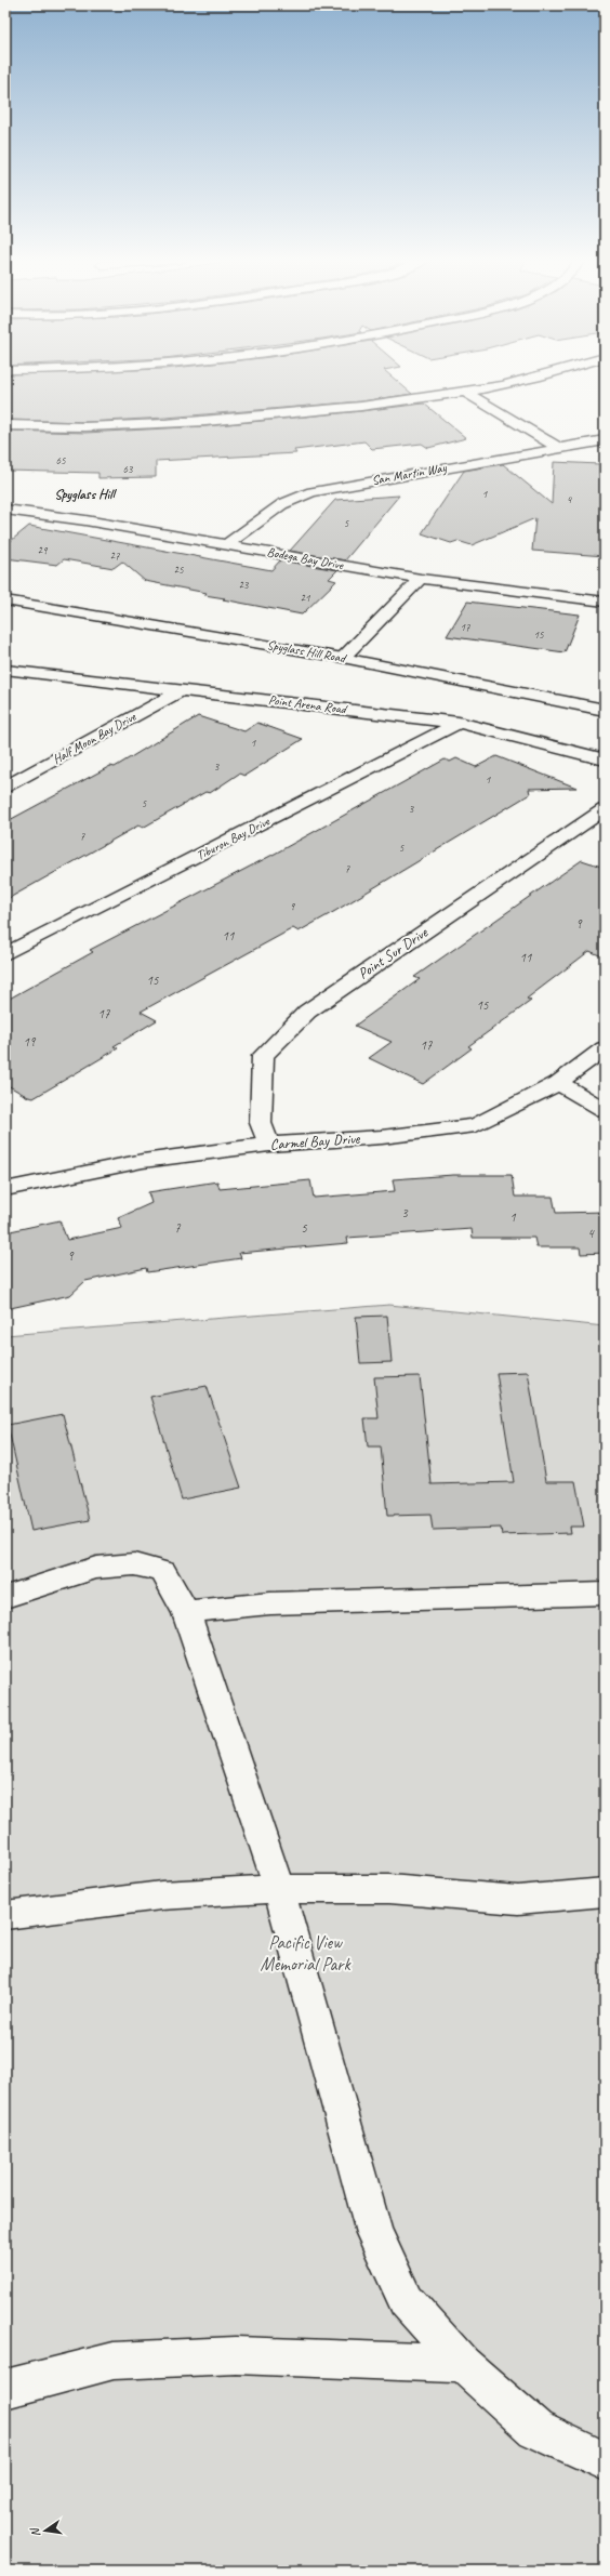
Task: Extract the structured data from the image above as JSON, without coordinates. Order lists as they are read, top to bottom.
{
  "streets": {
    "street": [
      "San Martin Way",
      "Bodega Bay Drive",
      "Spyglass Hill Road",
      "Point Arena Road",
      "Half Moon Bay Drive",
      "Tiburon Bay Drive",
      "Point Sur Drive",
      "Carmel Bay Drive"
    ]
  },
  "crossings": [
    ["San Martin Way", "Bodega Bay Drive"],
    ["Point Arena Road", "Half Moon Bay Drive"],
    ["Point Arena Road", "Tiburon Bay Drive"],
    ["Point Sur Drive", "Carmel Bay Drive"]
  ],
  "districts": ["Spyglass Hill"],
  "parks": ["Pacific View Memorial Park"],
  "house_numbers": [
    "65",
    "63",
    "1",
    "4",
    "5",
    "29",
    "27",
    "25",
    "23",
    "21",
    "17",
    "15",
    "1",
    "3",
    "1",
    "5",
    "3",
    "7",
    "5",
    "7",
    "9",
    "9",
    "11",
    "11",
    "15",
    "15",
    "17",
    "19",
    "17",
    "3",
    "1",
    "7",
    "5",
    "4",
    "9"
  ],
  "north": "left"
}
